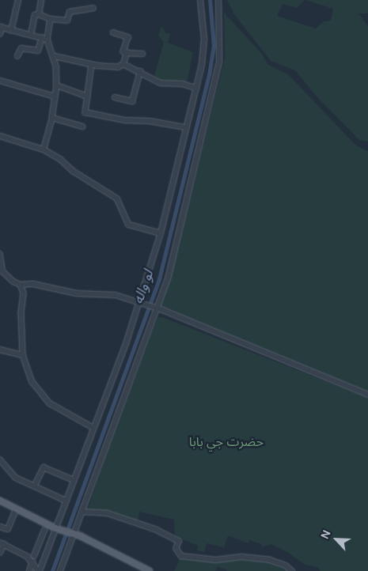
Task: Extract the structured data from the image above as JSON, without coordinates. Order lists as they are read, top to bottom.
{
  "water": ["لو واله"],
  "parks": ["حضرت جي بابا"],
  "north": "top left"
}
